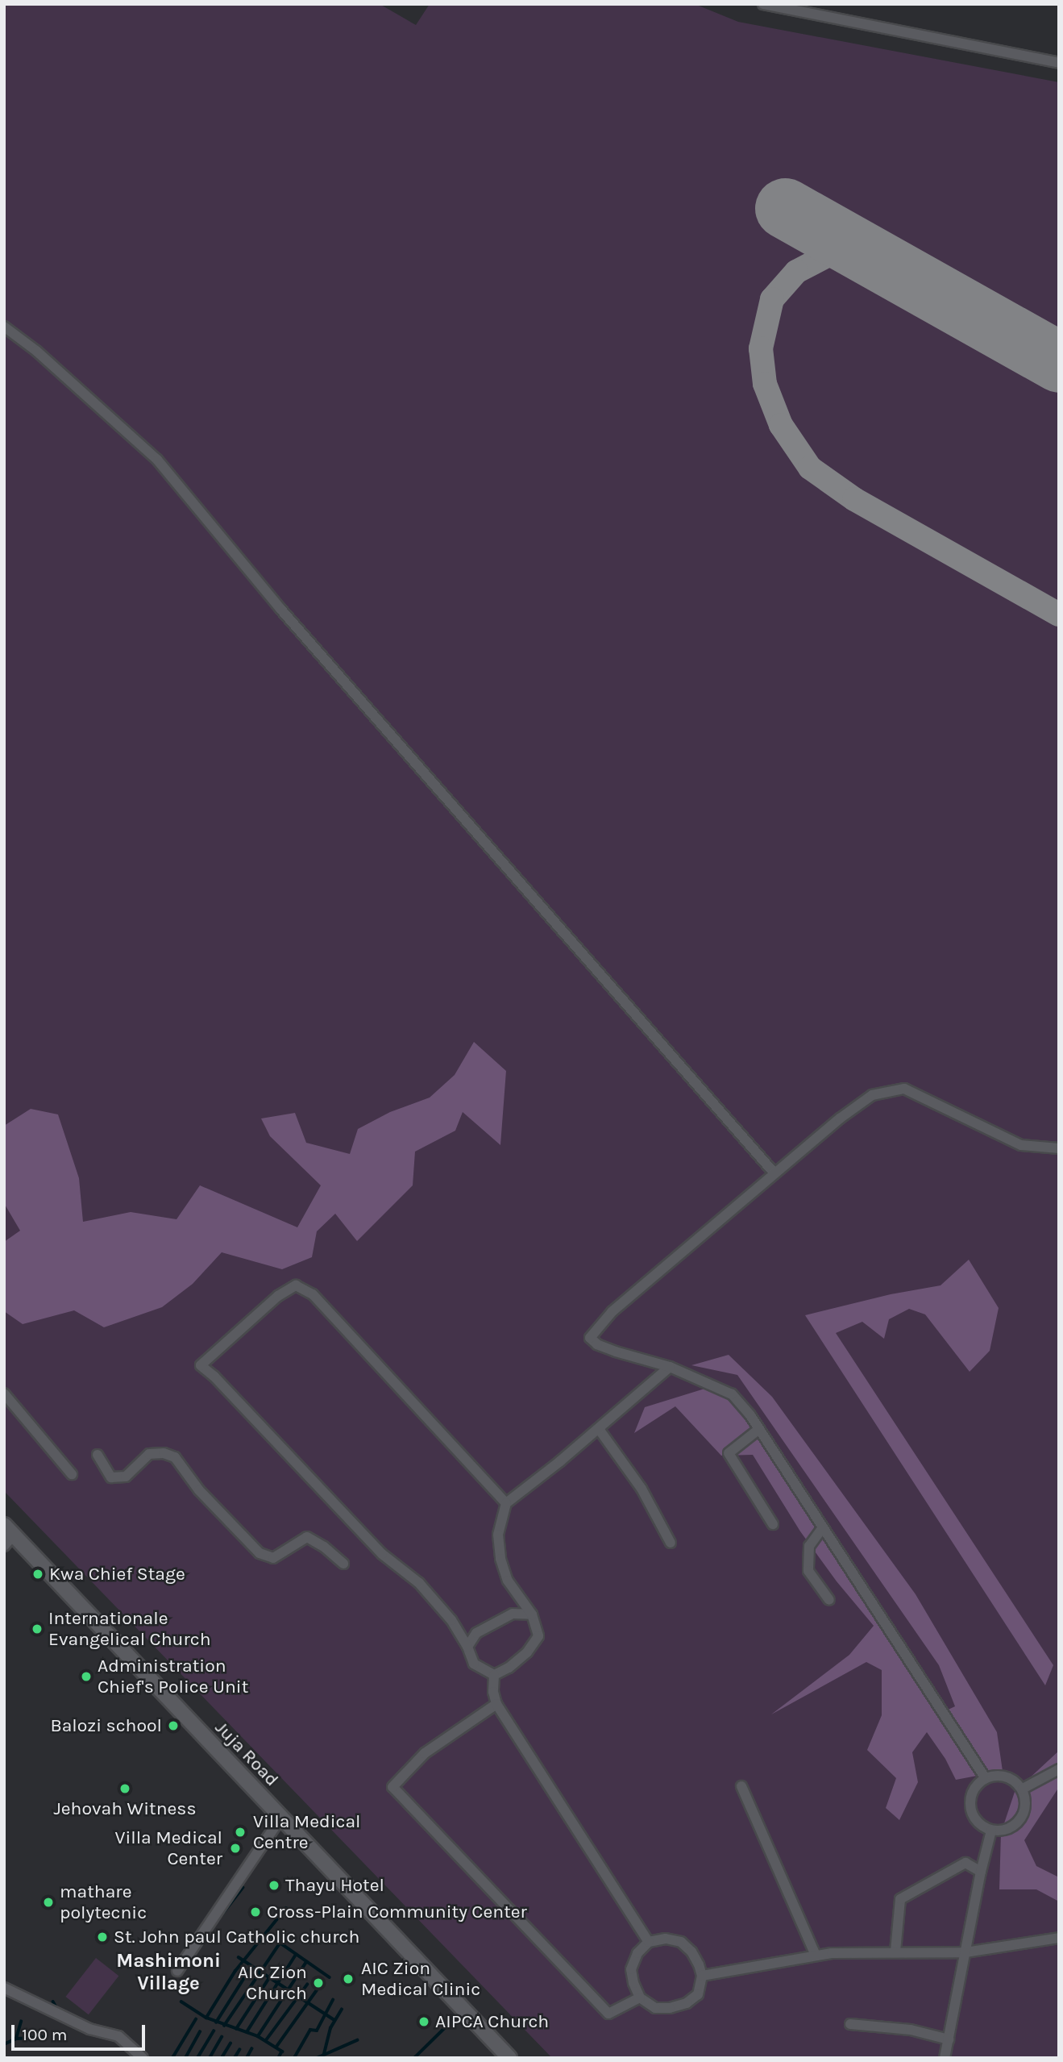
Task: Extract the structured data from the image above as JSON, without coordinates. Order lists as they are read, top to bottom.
{
  "streets": {
    "main road": ["Juja Road"]
  },
  "districts": ["Mashimoni Village"],
  "places": [
    "Kwa Chief Stage",
    "Internationale Evangelical Church",
    "Administration Chief's Police Unit",
    "Balozi school",
    "Jehovah Witness",
    "Villa Medical Centre",
    "Villa Medical Center",
    "Thayu Hotel",
    "mathare polytecnic",
    "Cross-Plain Community Center",
    "St. John paul Catholic church",
    "AIC Zion Medical Clinic",
    "AIC Zion Church",
    "AIPCA Church"
  ],
  "scale_bar": "100 m"
}
